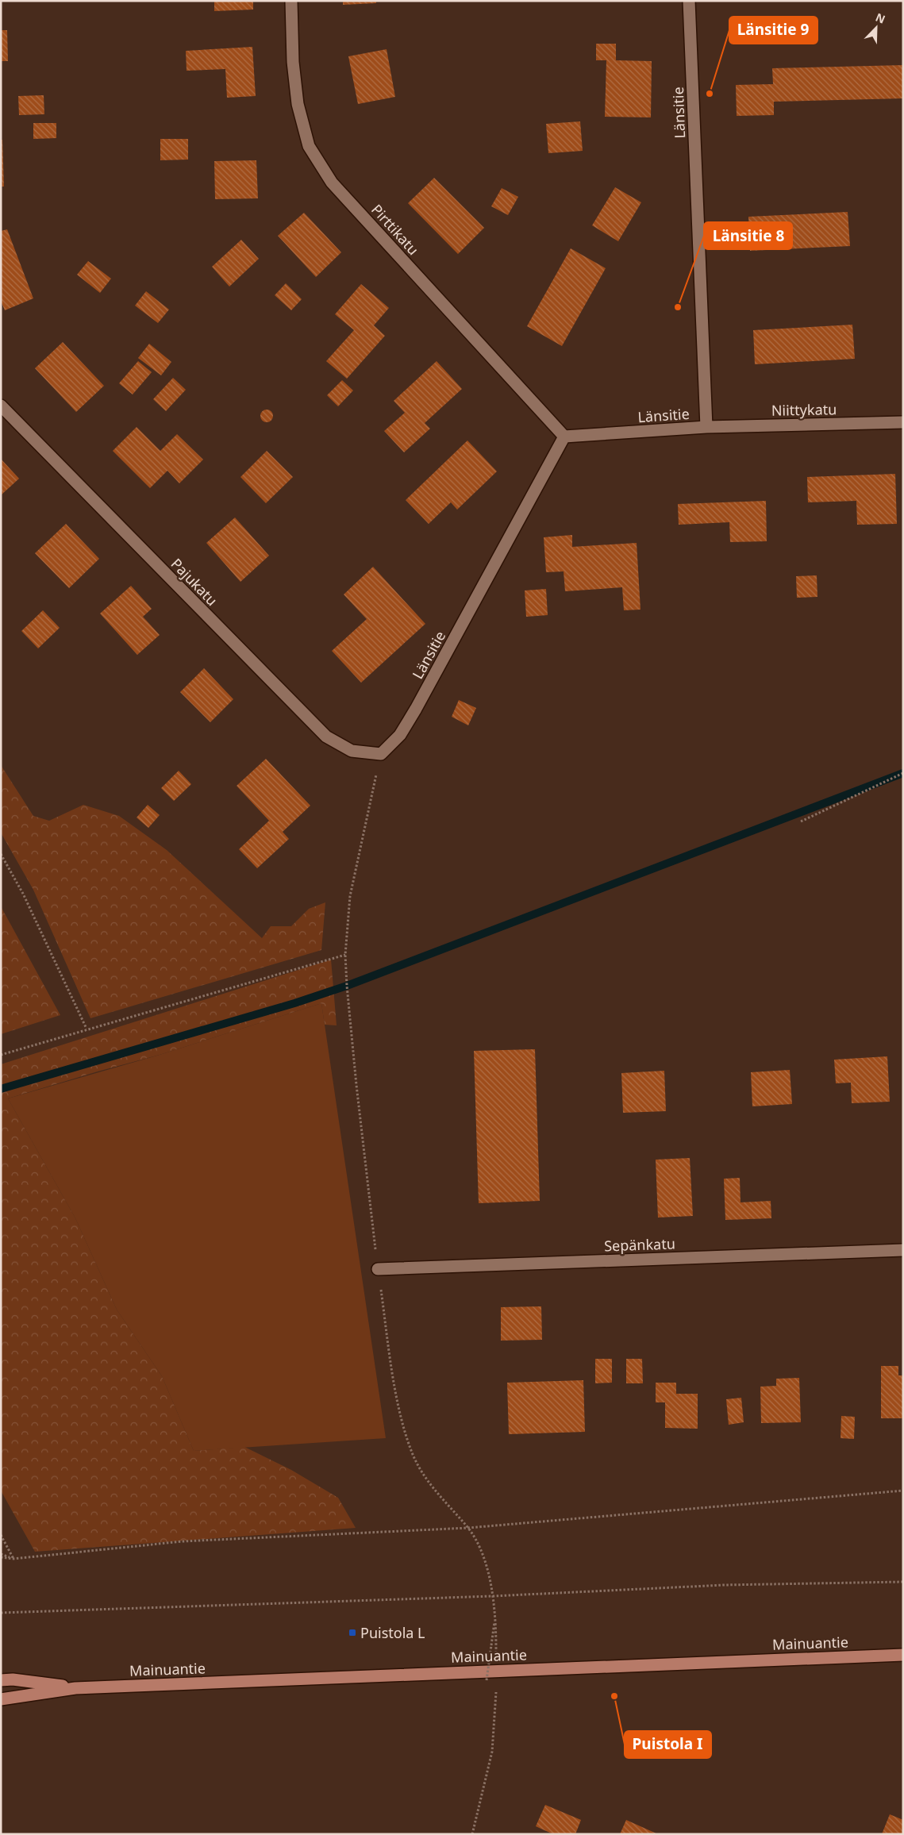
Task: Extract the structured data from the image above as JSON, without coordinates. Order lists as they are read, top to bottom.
{
  "streets": {
    "main road": ["Mainuantie"],
    "street": [
      "Länsitie",
      "Pirttikatu",
      "Niittykatu",
      "Pajukatu",
      "Sepänkatu"
    ]
  },
  "crossings": [
    ["Länsitie", "Pirttikatu"],
    ["Länsitie", "Niittykatu"],
    ["Länsitie", "Pajukatu"]
  ],
  "places": {
    "other": ["Länsitie 9", "Länsitie 8", "Puistola I"],
    "transit": ["Puistola L"]
  },
  "north": "top right"
}
